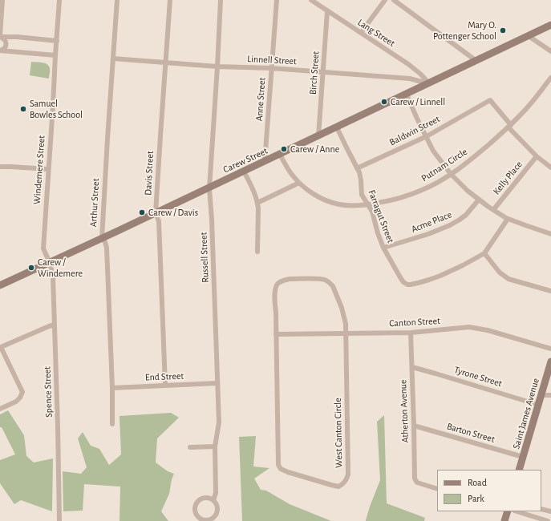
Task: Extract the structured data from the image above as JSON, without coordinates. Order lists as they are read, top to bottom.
{
  "streets": {
    "street": [
      "Lang Street",
      "Linnell Street",
      "Birch Street",
      "Anne Street",
      "Baldwin Street",
      "Carew Street",
      "Putnam Circle",
      "Windemere Street",
      "Davis Street",
      "Kelly Place",
      "Arthur Street",
      "Farragut Street",
      "Acme Place",
      "Russell Street",
      "Canton Street",
      "End Street",
      "Tyrone Street",
      "Spence Street",
      "Atherton Avenue",
      "Saint James Avenue",
      "West Canton Circle",
      "Barton Street"
    ]
  },
  "crossings": [
    ["Lang Street", "Linnell Street"],
    ["Lang Street", "Birch Street"],
    ["Lang Street", "Carew Street"],
    ["Linnell Street", "Birch Street"],
    ["Linnell Street", "Anne Street"],
    ["Linnell Street", "Carew Street"],
    ["Linnell Street", "Davis Street"],
    ["Linnell Street", "Arthur Street"],
    ["Linnell Street", "Russell Street"],
    ["Birch Street", "Carew Street"],
    ["Anne Street", "Carew Street"],
    ["Baldwin Street", "Putnam Circle"],
    ["Baldwin Street", "Farragut Street"],
    ["Carew Street", "Putnam Circle"],
    ["Carew Street", "Windemere Street"],
    ["Carew Street", "Davis Street"],
    ["Carew Street", "Arthur Street"],
    ["Carew Street", "Farragut Street"],
    ["Carew Street", "Russell Street"],
    ["Carew Street", "Spence Street"],
    ["Putnam Circle", "Farragut Street"],
    ["Windemere Street", "Spence Street"],
    ["Davis Street", "End Street"],
    ["Arthur Street", "End Street"],
    ["Farragut Street", "Acme Place"],
    ["Russell Street", "End Street"],
    ["Canton Street", "Atherton Avenue"],
    ["Canton Street", "West Canton Circle"],
    ["Tyrone Street", "Atherton Avenue"],
    ["Tyrone Street", "Saint James Avenue"],
    ["Atherton Avenue", "Barton Street"],
    ["Saint James Avenue", "Barton Street"]
  ],
  "places": [
    "Mary O. Pottenger School",
    "Carew / Linnell",
    "Samuel Bowles School",
    "Carew / Anne",
    "Carew / Davis",
    "Carew / Windemere"
  ],
  "legend": ["Road", "Park"]
}
